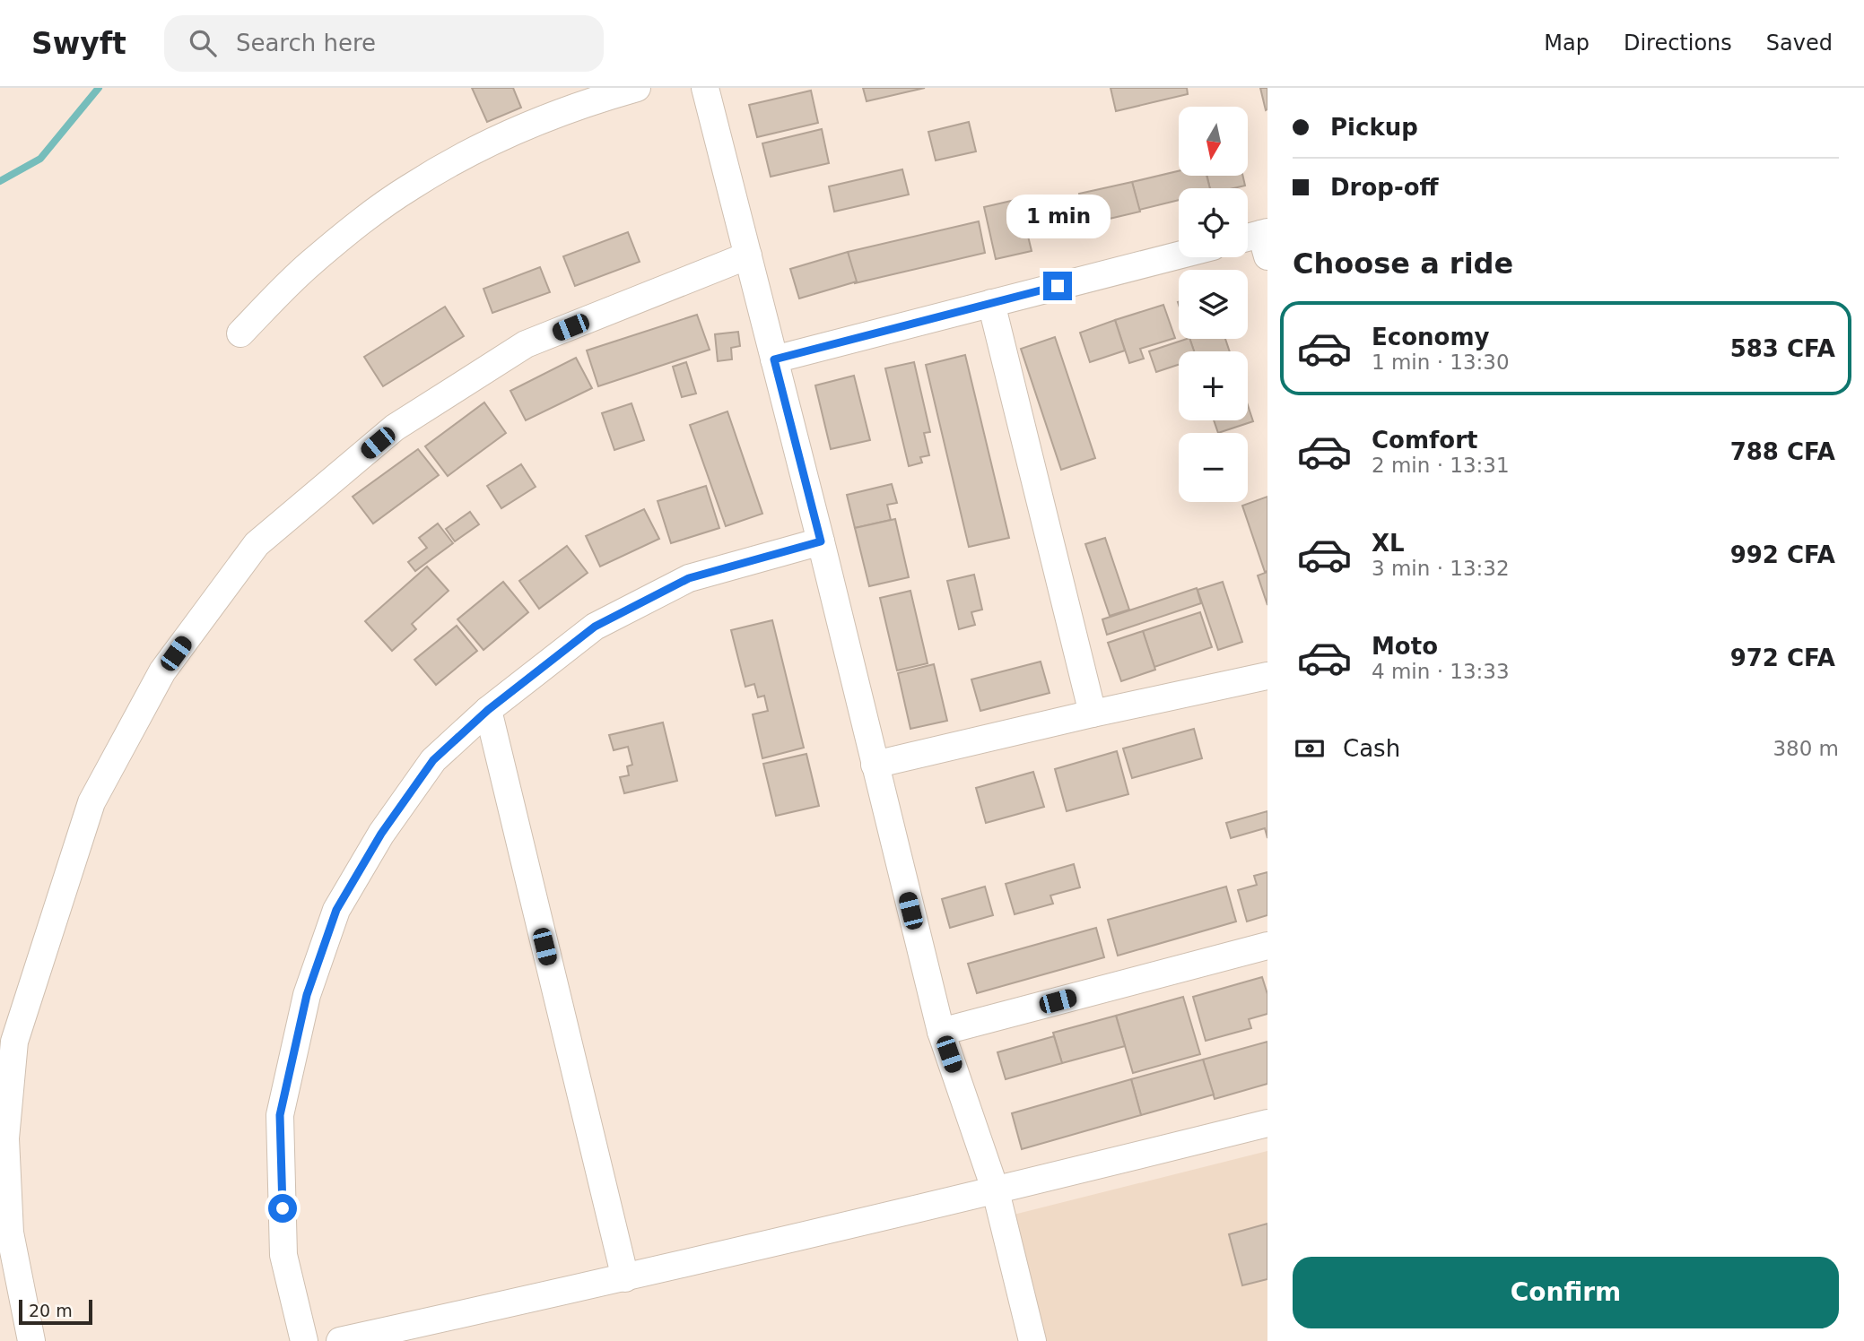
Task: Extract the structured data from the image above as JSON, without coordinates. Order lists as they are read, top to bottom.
{
  "scale_bar": "20 m",
  "north": "bottom",
  "page": {
    "header": "Swyft",
    "search": "Search here",
    "nav": ["Map", "Directions", "Saved"],
    "banner": ["Pickup", "Drop-off"],
    "map_buttons": ["+", "−"],
    "bubble": "1 min",
    "heading": "Choose a ride",
    "list": [
      {
        "name": "Economy",
        "note": "1 min · 13:30",
        "value": "583 CFA"
      },
      {
        "name": "Comfort",
        "note": "2 min · 13:31",
        "value": "788 CFA"
      },
      {
        "name": "XL",
        "note": "3 min · 13:32",
        "value": "992 CFA"
      },
      {
        "name": "Moto",
        "note": "4 min · 13:33",
        "value": "972 CFA"
      }
    ],
    "pay": ["Cash", "380 m"],
    "buttons": "Confirm",
    "scale": "20 m"
  }
}
